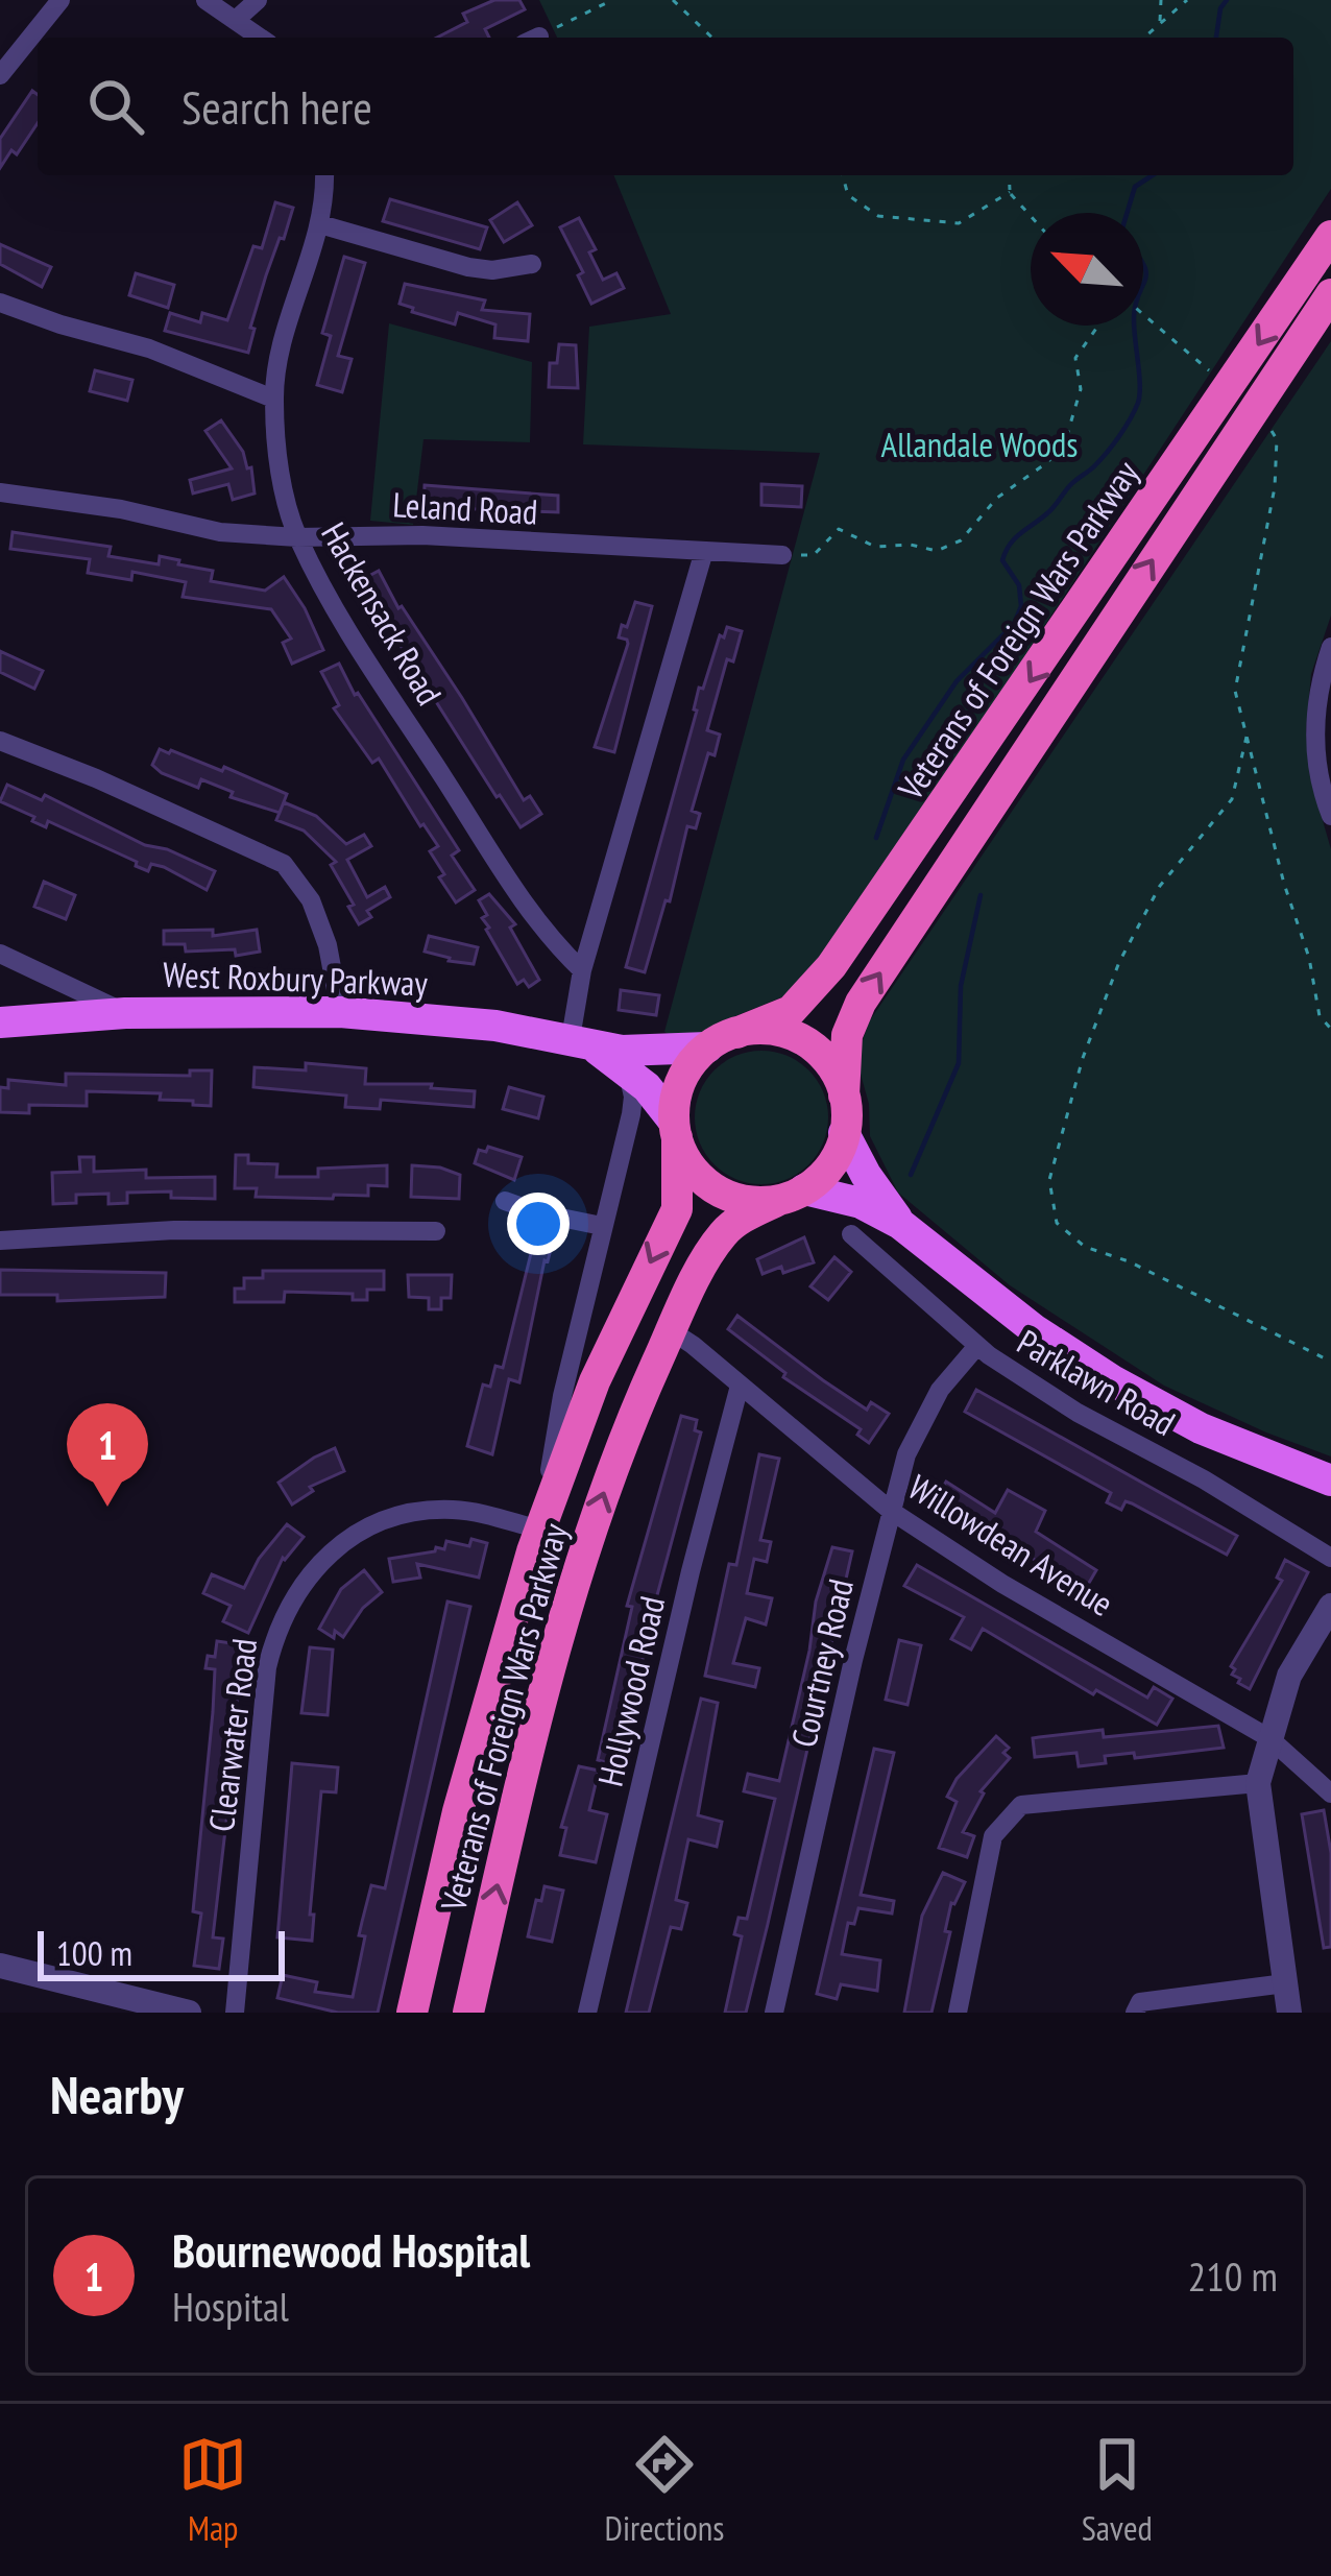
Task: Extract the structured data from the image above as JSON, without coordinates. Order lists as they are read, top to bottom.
{
  "streets": {
    "highway": ["Veterans of Foreign Wars Parkway"],
    "main road": ["West Roxbury Parkway"],
    "street": [
      "Leland Road",
      "Hackensack Road",
      "Parklawn Road",
      "Willowdean Avenue",
      "Courtney Road",
      "Hollywood Road",
      "Clearwater Road"
    ]
  },
  "crossings": [
    ["Leland Road", "Hackensack Road"],
    ["Veterans of Foreign Wars Parkway", "West Roxbury Parkway"],
    ["Veterans of Foreign Wars Parkway", "Willowdean Avenue"],
    ["Veterans of Foreign Wars Parkway", "Clearwater Road"],
    ["Parklawn Road", "Courtney Road"],
    ["Willowdean Avenue", "Courtney Road"],
    ["Willowdean Avenue", "Hollywood Road"]
  ],
  "parks": ["Allandale Woods"],
  "scale_bar": "100 m",
  "north": "top left",
  "page": {
    "search": "Search here",
    "pins": "1",
    "scale": "100 m",
    "heading": "Nearby",
    "list": [
      {
        "mark": "1",
        "name": "Bournewood Hospital",
        "note": "Hospital",
        "value": "210 m"
      }
    ],
    "nav": ["Map", "Directions", "Saved"]
  }
}
